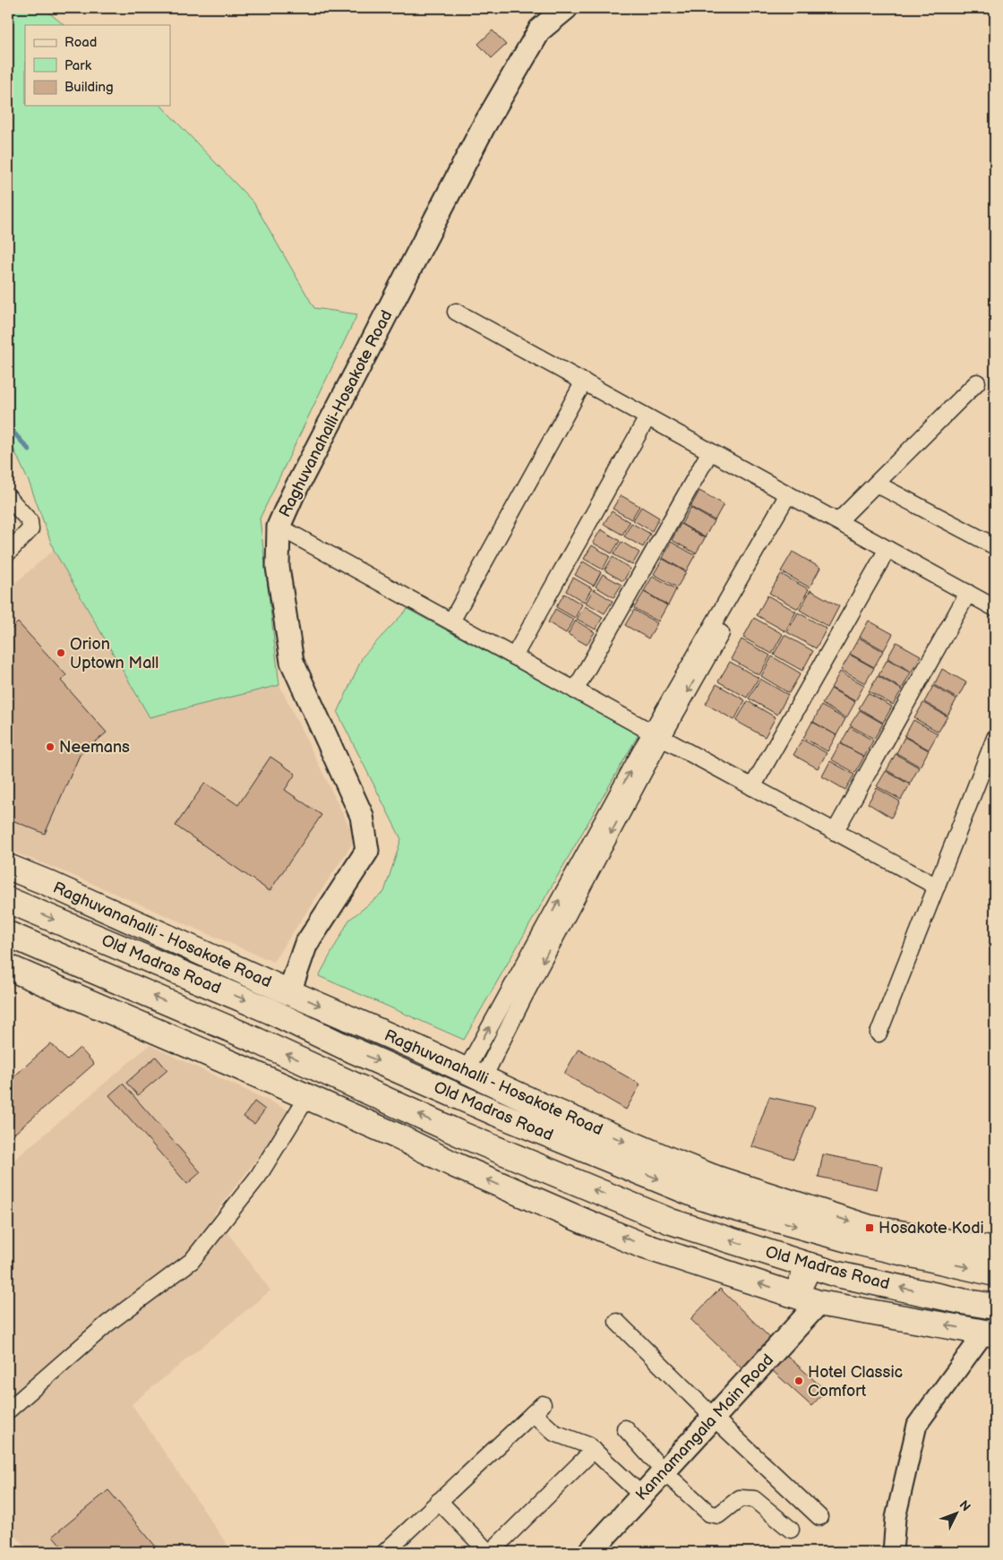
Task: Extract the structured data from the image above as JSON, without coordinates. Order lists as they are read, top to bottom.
{
  "streets": {
    "main road": [
      "Raghuvanahalli-Hosakote Road",
      "Raghuvanahalli - Hosakote Road",
      "Old Madras Road",
      "Kannamangala Main Road"
    ]
  },
  "crossings": [
    ["Raghuvanahalli-Hosakote Road", "Raghuvanahalli - Hosakote Road"],
    ["Raghuvanahalli - Hosakote Road", "Old Madras Road"]
  ],
  "places": {
    "other": ["Orion Uptown Mall", "Neemans", "Hotel Classic Comfort"],
    "transit": ["Hosakote Kodi"]
  },
  "legend": ["Road", "Park", "Building"],
  "north": "top right"
}
